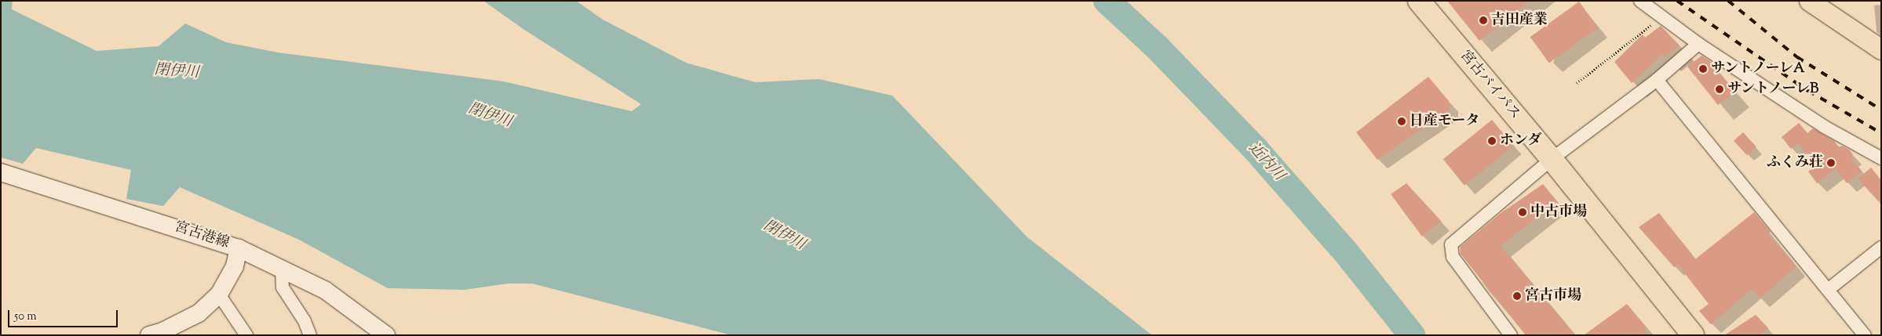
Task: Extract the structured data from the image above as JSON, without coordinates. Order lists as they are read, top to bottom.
{
  "streets": {
    "highway": ["宮古バイパス"],
    "main road": ["宮古港線"]
  },
  "water": ["閉伊川", "近内川"],
  "places": [
    "吉田産業",
    "サントノーレA",
    "サントノーレB",
    "日産モータ",
    "ホンダ",
    "ふくみ荘",
    "中古市場",
    "宮古市場"
  ],
  "scale_bar": "50 m"
}
